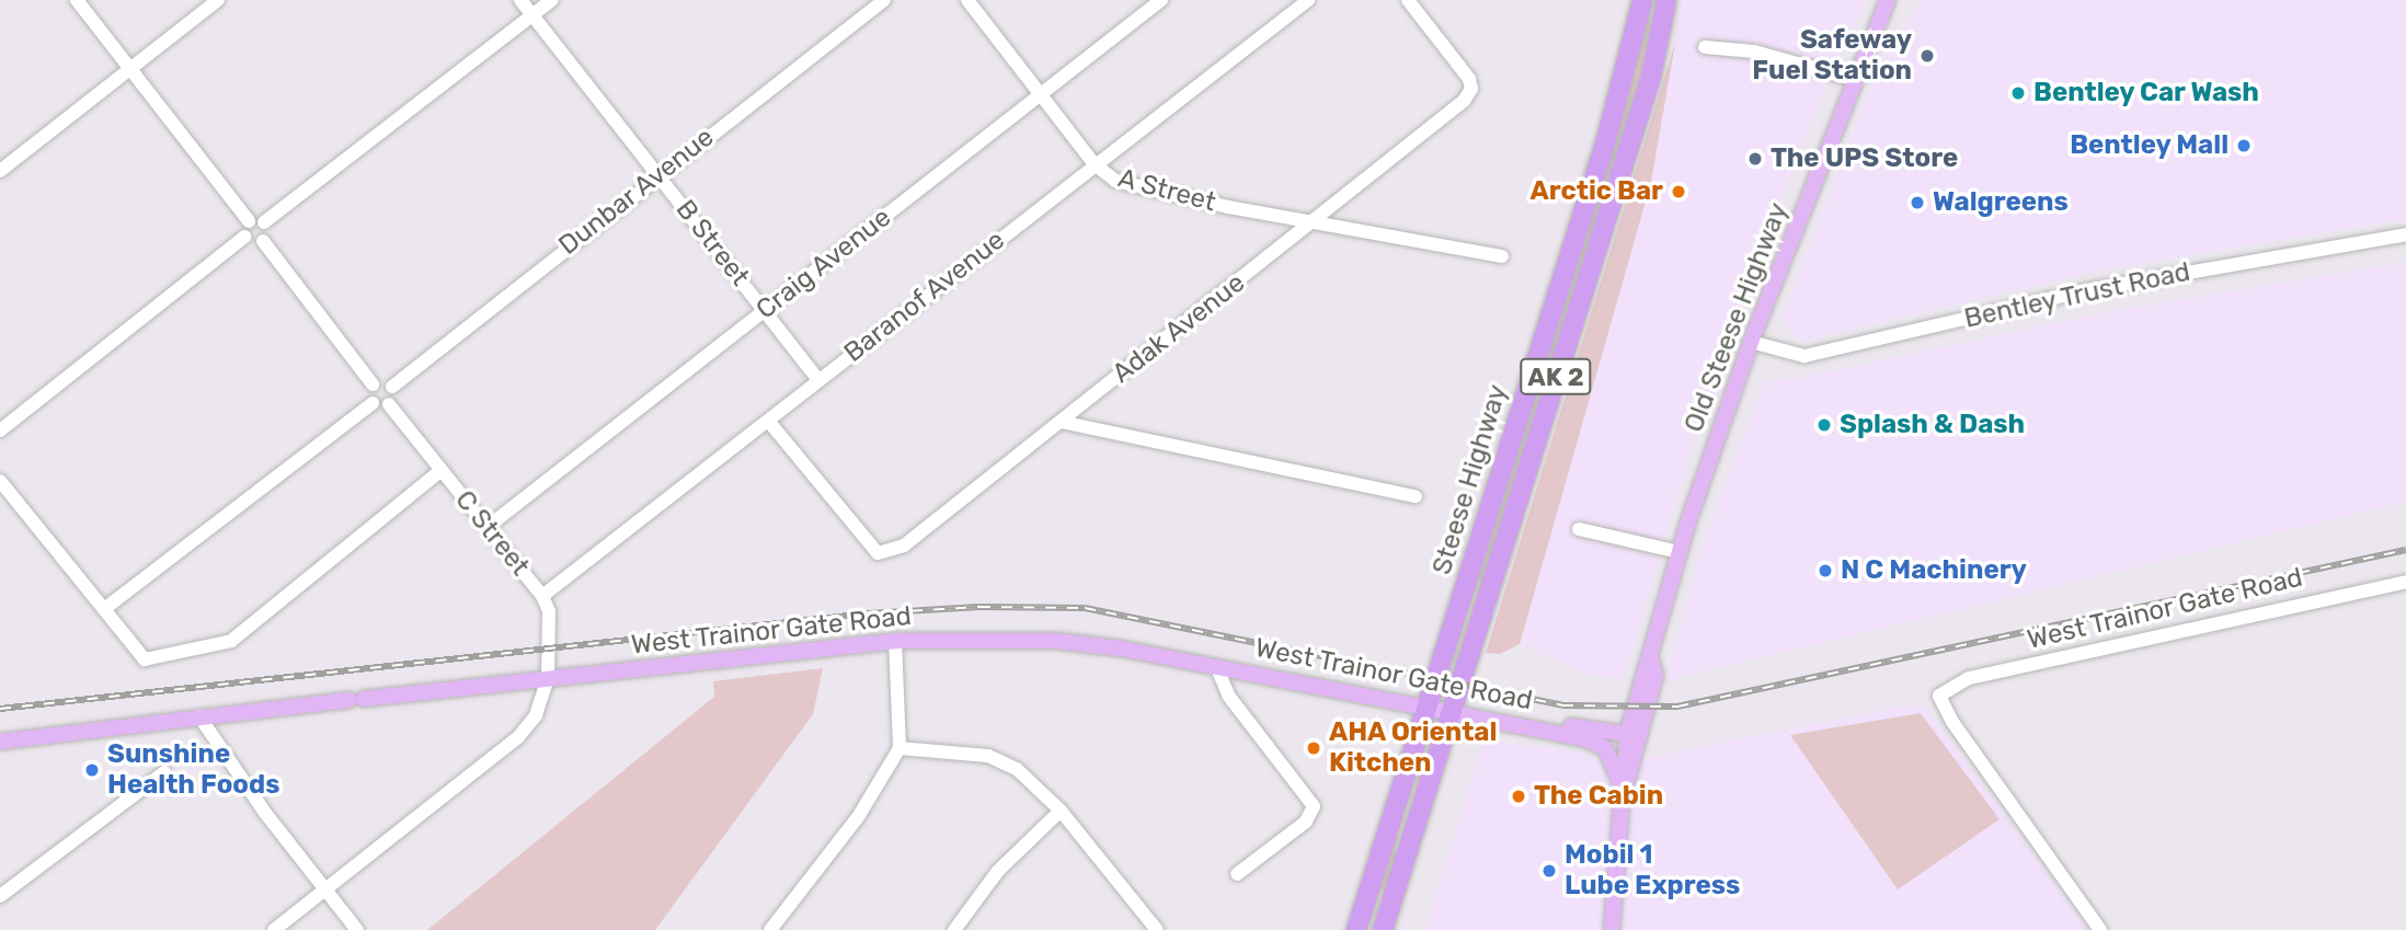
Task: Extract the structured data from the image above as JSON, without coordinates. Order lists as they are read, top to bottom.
{
  "streets": {
    "highway": ["AK 2", "Steese Highway"],
    "main road": ["Old Steese Highway", "West Trainor Gate Road"],
    "street": [
      "A Street",
      "Dunbar Avenue",
      "B Street",
      "Craig Avenue",
      "Bentley Trust Road",
      "Baranof Avenue",
      "Adak Avenue",
      "C Street"
    ]
  },
  "crossings": [
    ["A Street", "Craig Avenue"],
    ["A Street", "Baranof Avenue"],
    ["A Street", "Adak Avenue"],
    ["Dunbar Avenue", "B Street"],
    ["Dunbar Avenue", "C Street"],
    ["B Street", "Craig Avenue"],
    ["B Street", "Baranof Avenue"],
    ["Craig Avenue", "C Street"],
    ["Bentley Trust Road", "Old Steese Highway"],
    ["Baranof Avenue", "Adak Avenue"],
    ["Baranof Avenue", "C Street"],
    ["Old Steese Highway", "West Trainor Gate Road"],
    ["Steese Highway", "West Trainor Gate Road"],
    ["C Street", "West Trainor Gate Road"]
  ],
  "places": [
    "Safeway Fuel Station",
    "Bentley Car Wash",
    "Bentley Mall",
    "The UPS Store",
    "Arctic Bar",
    "Walgreens",
    "Splash & Dash",
    "N C Machinery",
    "AHA Oriental Kitchen",
    "Sunshine Health Foods",
    "The Cabin",
    "Mobil 1 Lube Express"
  ]
}
